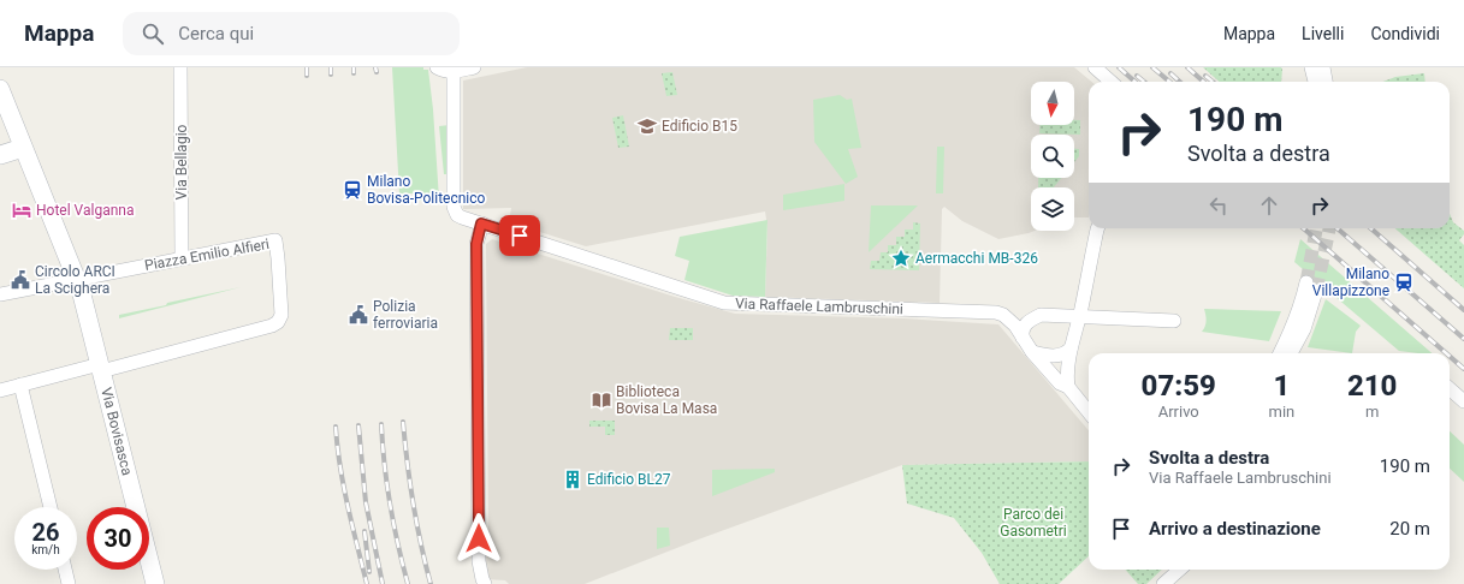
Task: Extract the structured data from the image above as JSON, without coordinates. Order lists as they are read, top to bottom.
{
  "streets": {
    "street": [
      "Via Bellagio",
      "Piazza Emilio Alfieri",
      "Via Raffaele Lambruschini",
      "Via Bovisasca"
    ]
  },
  "crossings": [
    ["Via Bellagio", "Piazza Emilio Alfieri"],
    ["Piazza Emilio Alfieri", "Via Bovisasca"]
  ],
  "parks": ["Parco dei Gasometri"],
  "places": {
    "school or university": ["Edificio B15"],
    "station": ["Milano Bovisa-Politecnico", "Milano Villapizzone"],
    "hotel": ["Hotel Valganna"],
    "place": ["Aermacchi MB-326"],
    "public building": ["Circolo ARCI La Scighera", "Polizia ferroviaria"],
    "library": ["Biblioteca Bovisa La Masa"],
    "building": ["Edificio BL27"]
  },
  "north": "bottom",
  "page": {
    "header": "Mappa",
    "search": "Cerca qui",
    "nav": ["Mappa", "Livelli", "Condividi"],
    "turn": ["190 m", "Svolta a destra"],
    "eta": [
      "07:59",
      "Arrivo",
      "1",
      "min",
      "210",
      "m"
    ],
    "list": [
      {
        "name": "Svolta a destra",
        "note": "Via Raffaele Lambruschini",
        "value": "190 m"
      },
      {
        "name": "Arrivo a destinazione",
        "value": "20 m"
      }
    ],
    "speed": "26 km/h",
    "limit": "30"
  }
}
